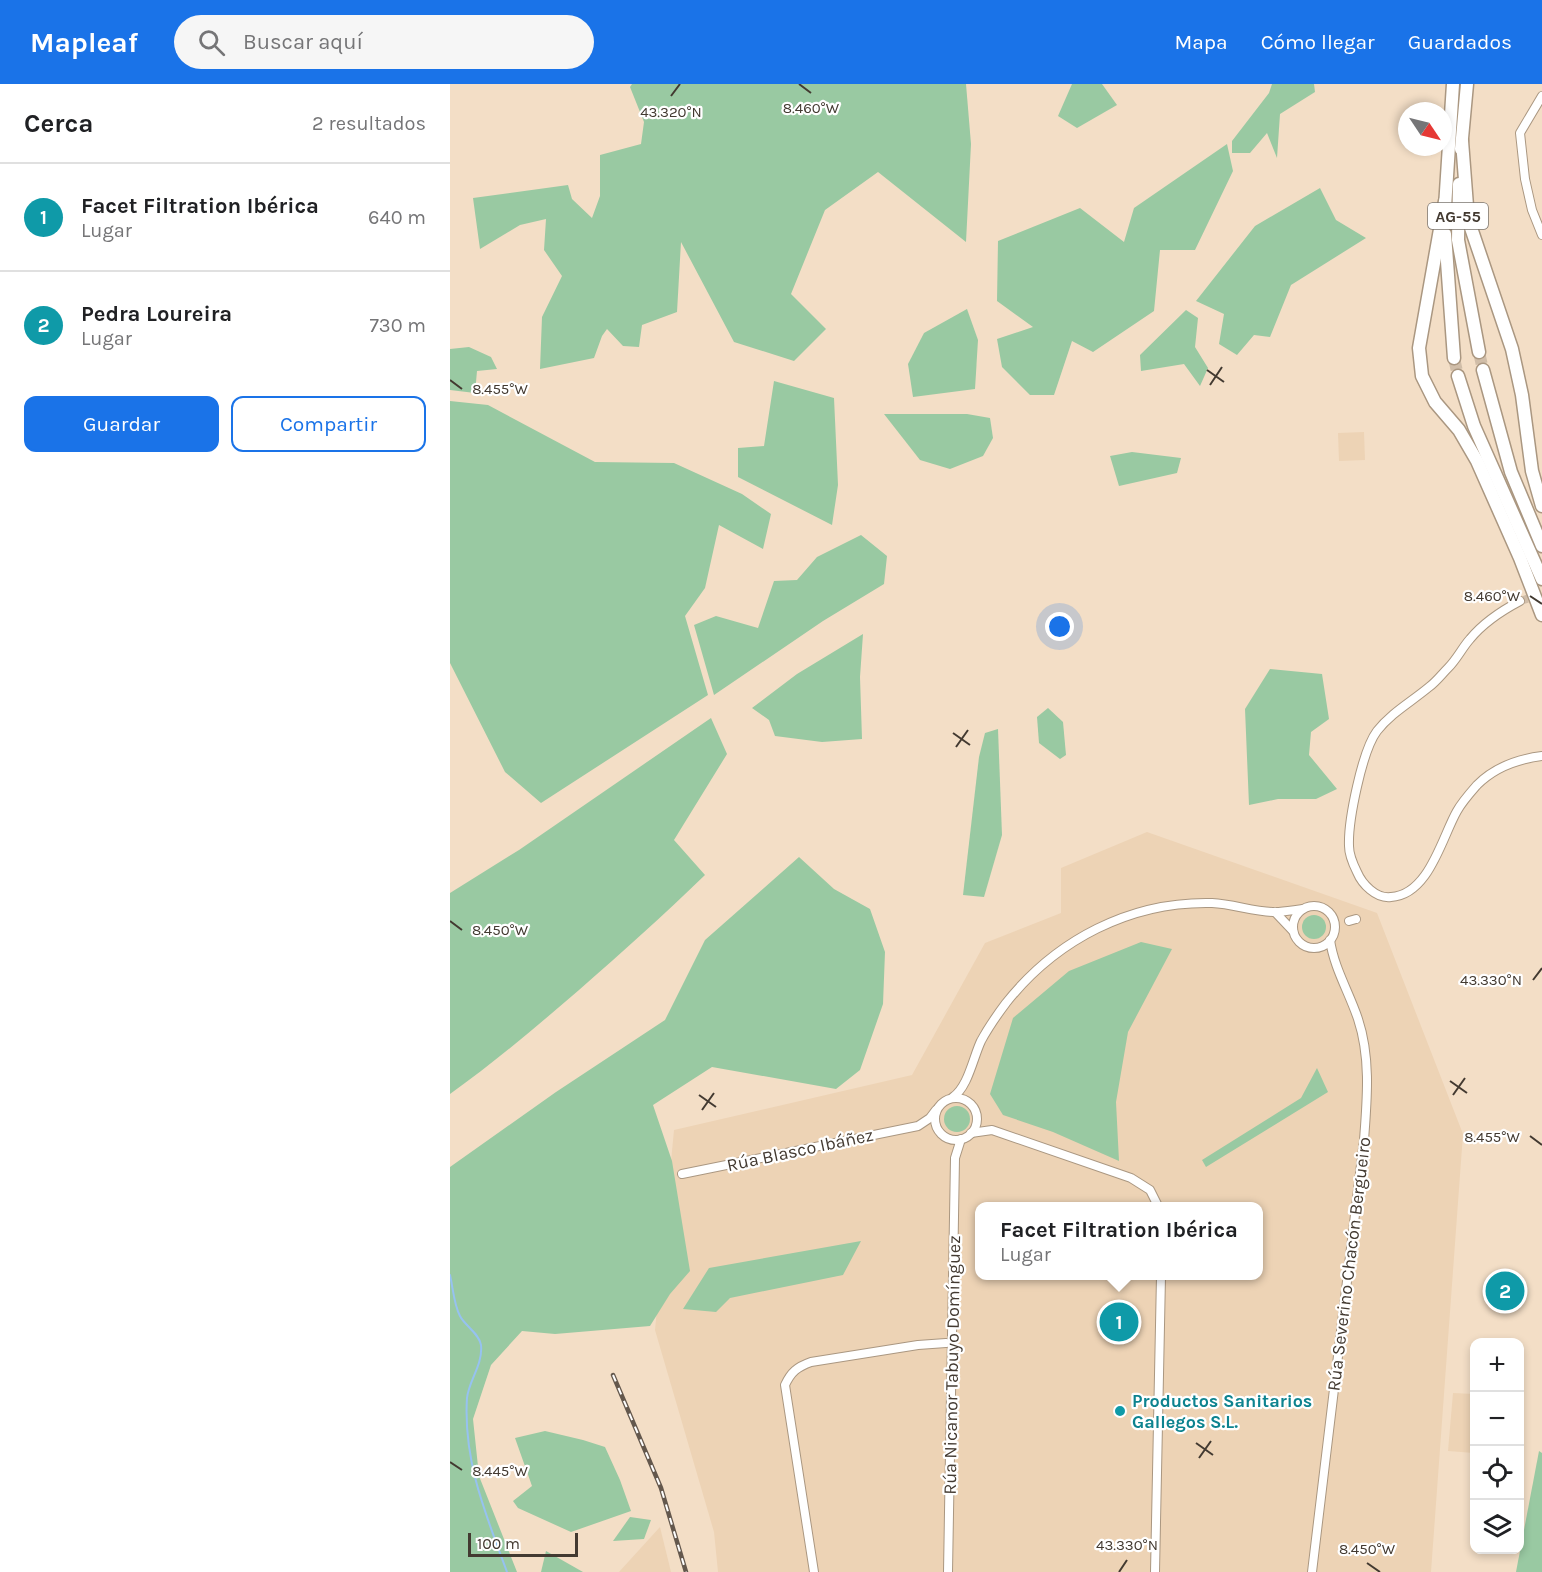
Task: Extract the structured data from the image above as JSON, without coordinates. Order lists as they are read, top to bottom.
{
  "streets": {
    "highway": ["AG-55"],
    "street": ["Rúa Blasco Ibáñez", "Rúa Severino Chacón Bergueiro", "Rúa Nicanor Tabuyo Domínguez"]
  },
  "crossings": [
    ["Rúa Blasco Ibáñez", "Rúa Nicanor Tabuyo Domínguez"]
  ],
  "places": ["Productos Sanitarios Gallegos S.L."],
  "scale_bar": "100 m",
  "north": "bottom right",
  "page": {
    "header": "Mapleaf",
    "search": "Buscar aquí",
    "nav": ["Mapa", "Cómo llegar", "Guardados"],
    "heading": ["Cerca", "2 resultados"],
    "list": [
      {
        "mark": "1",
        "name": "Facet Filtration Ibérica",
        "note": "Lugar",
        "value": "640 m"
      },
      {
        "mark": "2",
        "name": "Pedra Loureira",
        "note": "Lugar",
        "value": "730 m"
      }
    ],
    "buttons": ["Guardar", "Compartir"],
    "popup": ["Facet Filtration Ibérica", "Lugar"],
    "pins": ["2", "1"],
    "map_buttons": ["+", "−"],
    "scale": "100 m"
  },
  "coordinates": [
    "8.460°W",
    "43.320°N",
    "8.455°W",
    "8.450°W",
    "43.330°N",
    "8.445°W"
  ]
}
